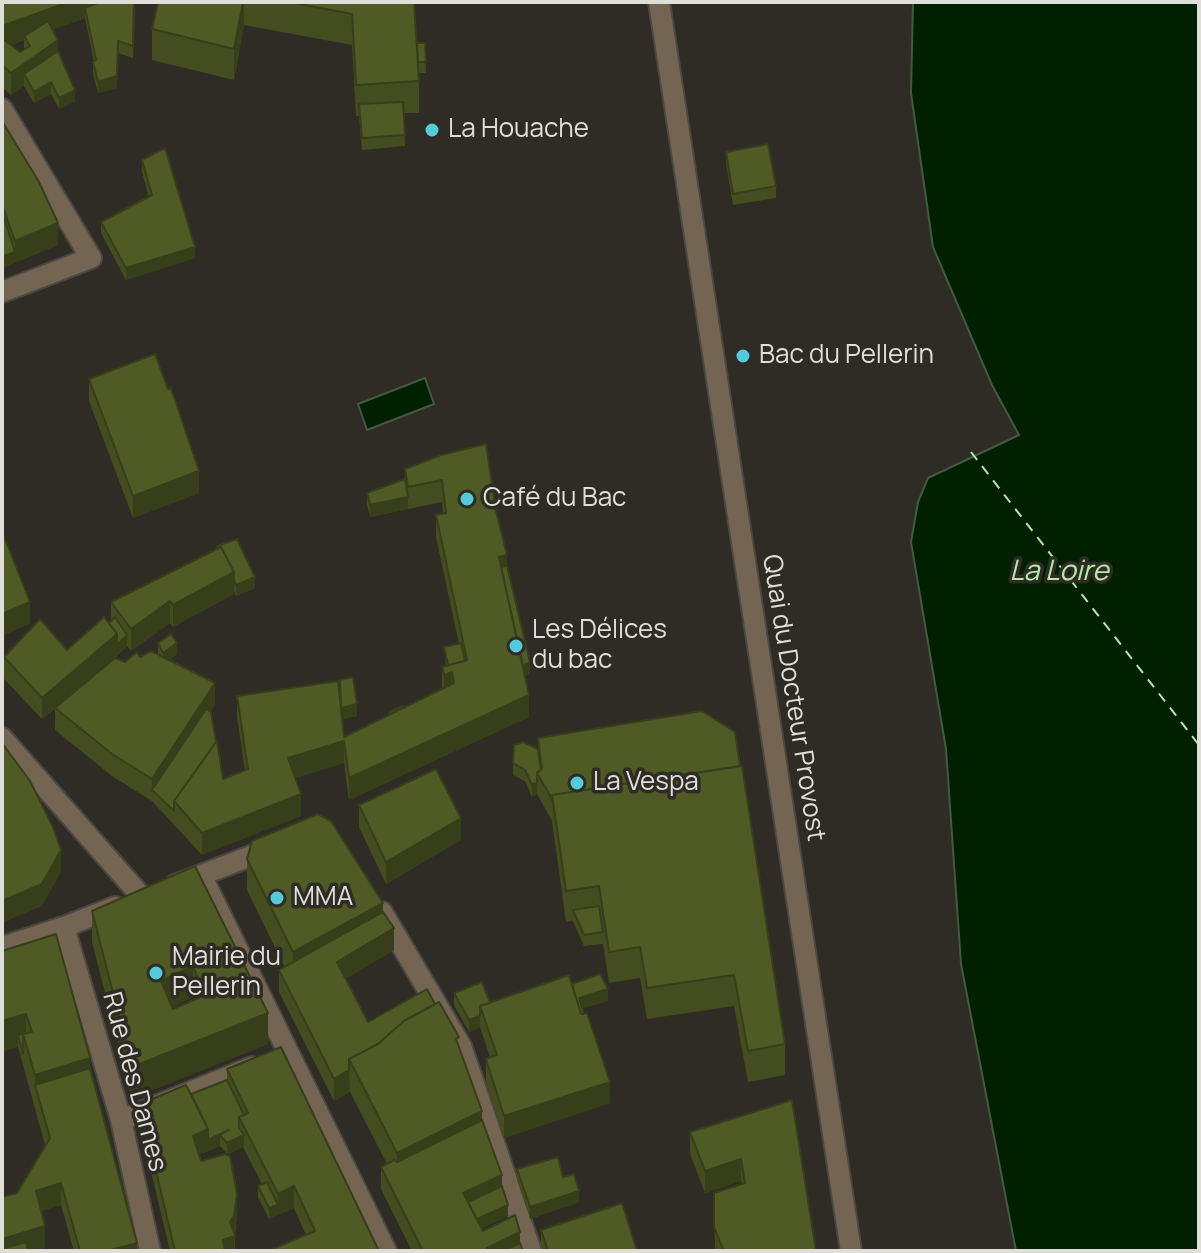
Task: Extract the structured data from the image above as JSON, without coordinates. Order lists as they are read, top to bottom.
{
  "streets": {
    "street": ["Quai du Docteur Provost", "Rue des Dames"]
  },
  "water": ["La Loire"],
  "places": [
    "La Houache",
    "Bac du Pellerin",
    "Café du Bac",
    "Les Délices du bac",
    "La Vespa",
    "MMA",
    "Mairie du Pellerin"
  ]
}
